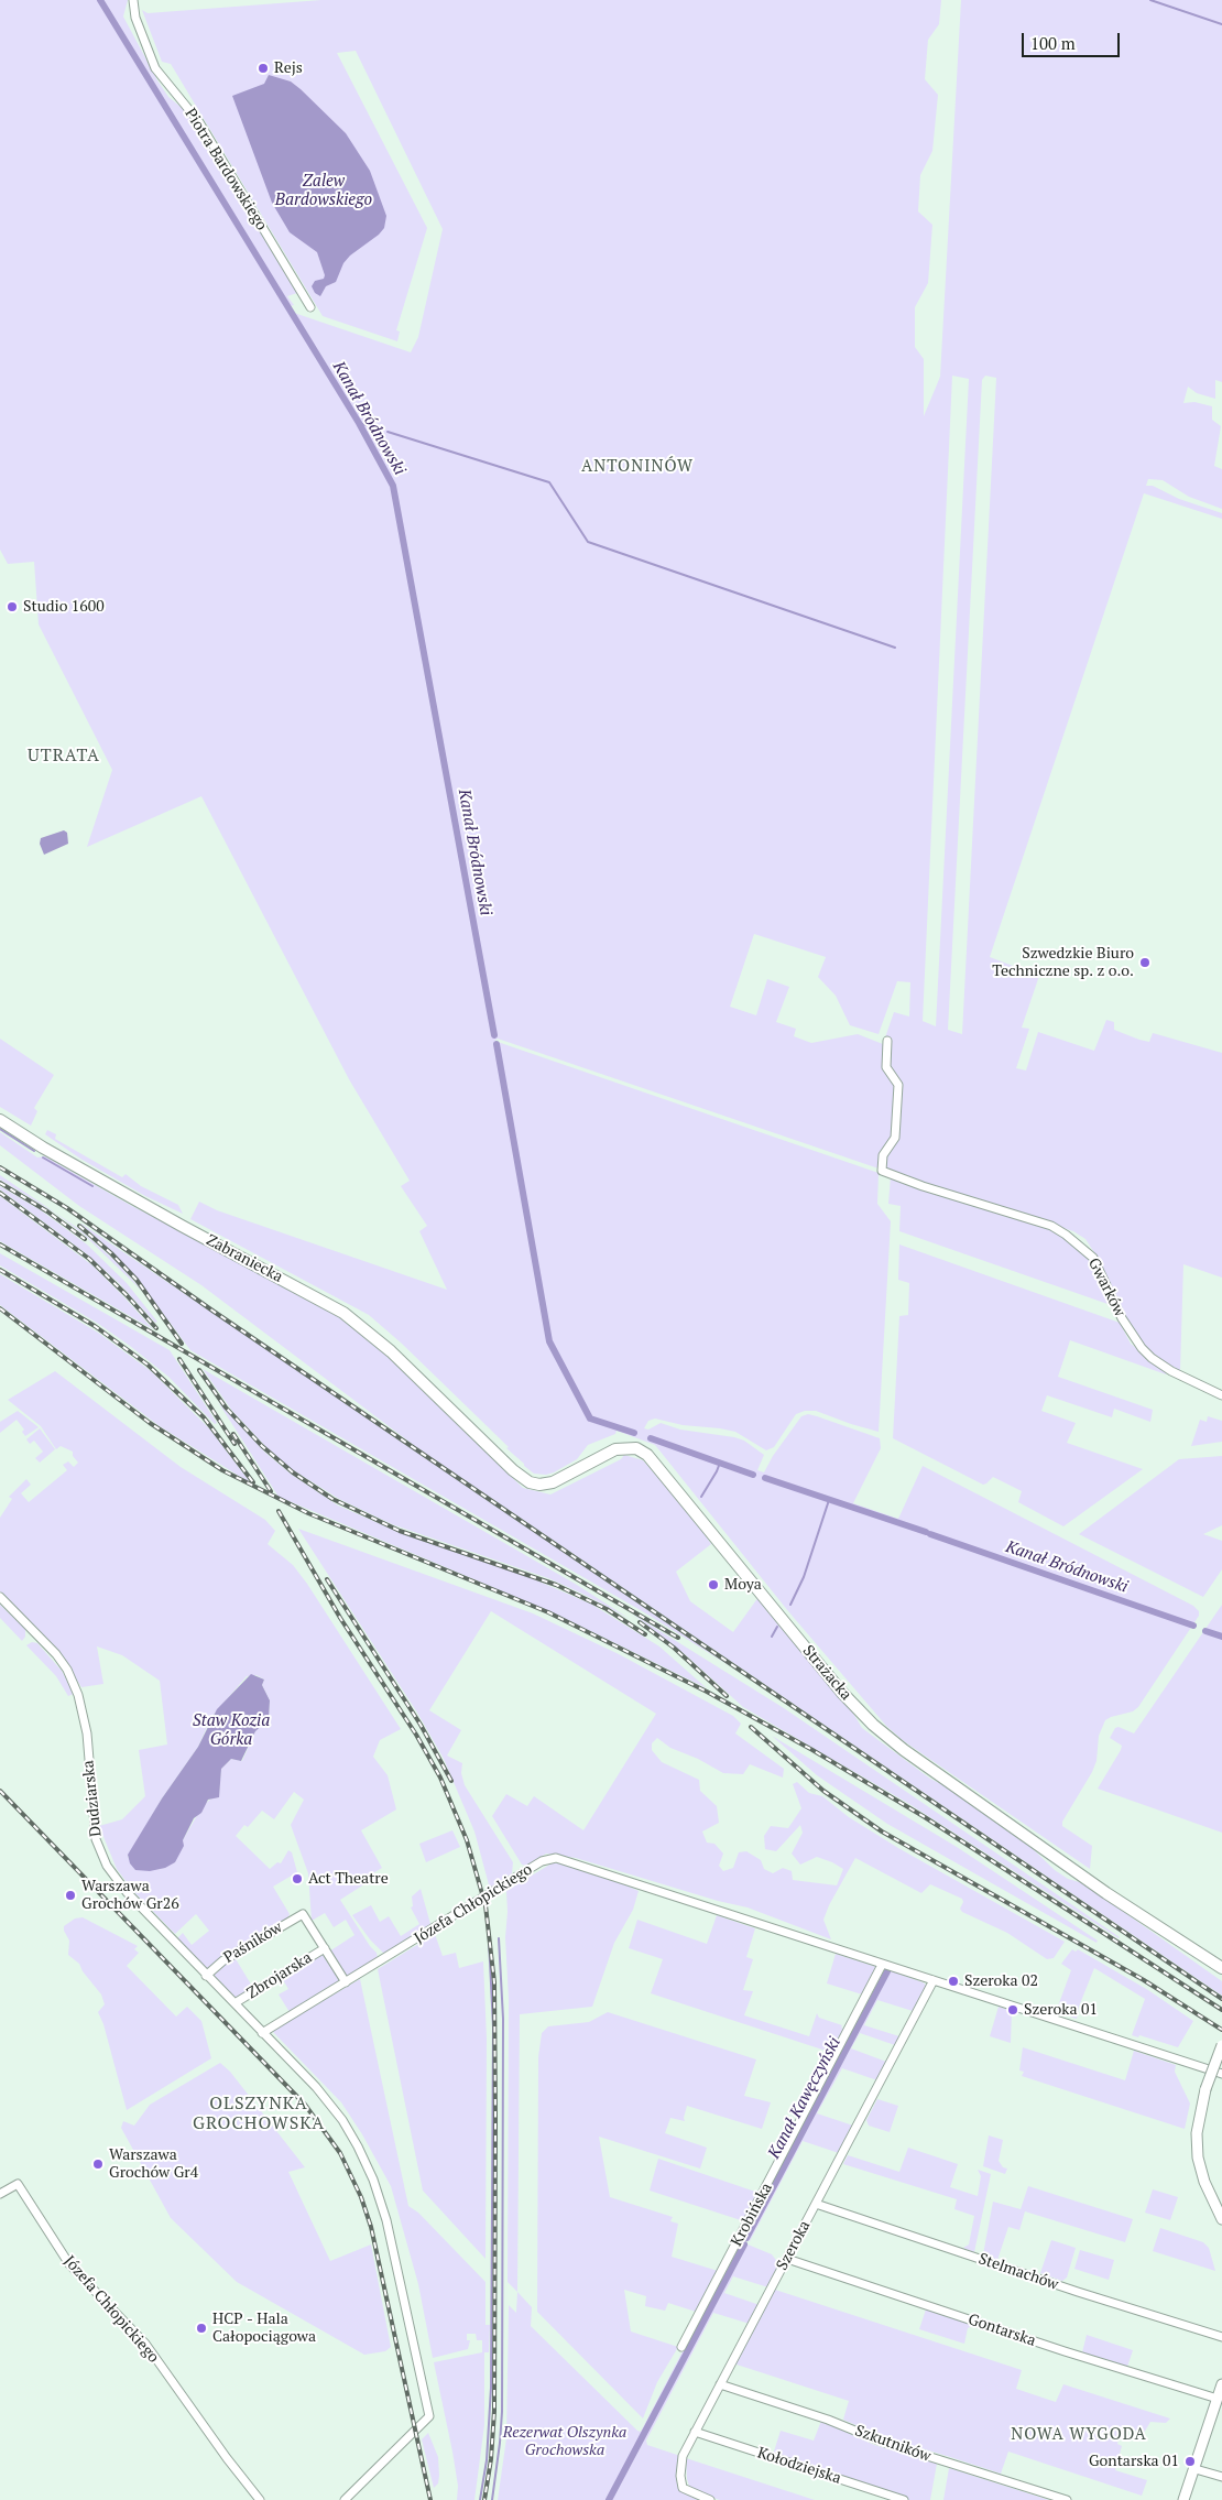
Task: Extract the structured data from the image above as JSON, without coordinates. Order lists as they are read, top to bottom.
{
  "streets": {
    "main road": ["Zabraniecka", "Strażacka"],
    "street": [
      "Piotra Bardowskiego",
      "Gwarków",
      "Dudziarska",
      "Józefa Chłopickiego",
      "Paśników",
      "Zbrojarska",
      "Krobińska",
      "Szeroka",
      "Stelmachów",
      "Gontarska",
      "Szkutników",
      "Kołodziejska"
    ]
  },
  "crossings": [
    ["Zabraniecka", "Strażacka"],
    ["Dudziarska", "Józefa Chłopickiego"],
    ["Dudziarska", "Paśników"],
    ["Dudziarska", "Zbrojarska"],
    ["Józefa Chłopickiego", "Krobińska"],
    ["Józefa Chłopickiego", "Szeroka"],
    ["Paśników", "Zbrojarska"],
    ["Szeroka", "Stelmachów"],
    ["Szeroka", "Gontarska"],
    ["Szeroka", "Szkutników"],
    ["Szeroka", "Kołodziejska"]
  ],
  "districts": [
    "ANTONINÓW",
    "UTRATA",
    "OLSZYNKA GROCHOWSKA",
    "NOWA WYGODA"
  ],
  "water": [
    "Zalew Bardowskiego",
    "Kanał Bródnowski",
    "Staw Kozia Górka",
    "Kanał Kawęczyński"
  ],
  "parks": ["Rezerwat Olszynka Grochowska"],
  "places": [
    "Rejs",
    "Studio 1600",
    "Szwedzkie Biuro Techniczne sp. z o.o.",
    "Moya",
    "Act Theatre",
    "Warszawa Grochów Gr26",
    "Szeroka 02",
    "Szeroka 01",
    "Warszawa Grochów Gr4",
    "HCP - Hala Całopociągowa",
    "Gontarska 01"
  ],
  "scale_bar": "100 m"
}
